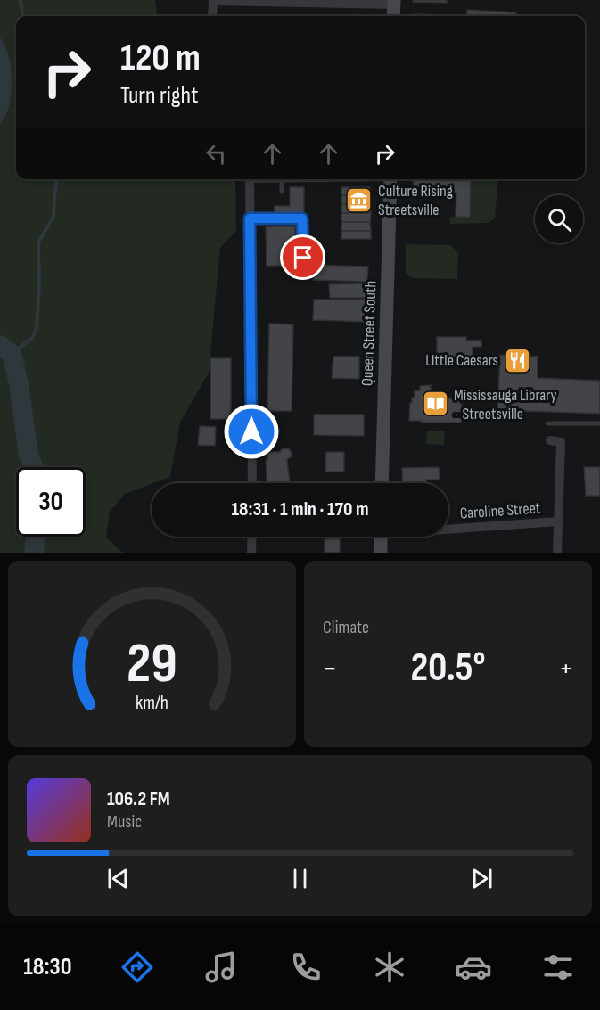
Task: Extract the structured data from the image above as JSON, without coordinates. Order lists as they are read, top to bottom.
{
  "streets": {
    "main road": ["Queen Street South"],
    "street": ["Caroline Street"]
  },
  "places": {
    "museum": ["Culture Rising Streetsville"],
    "restaurant": ["Little Caesars"],
    "library": ["Mississauga Library - Streetsville"]
  },
  "page": {
    "turn": ["120 m", "Turn right"],
    "limit": "30",
    "trip": "18:31 · 1 min · 170 m",
    "tile": "Climate",
    "heat": ["−", "20.5°", "+"],
    "song": ["106.2 FM", "Music"],
    "tabs": "18:30",
    "gauge": ["29", "km/h"]
  }
}
